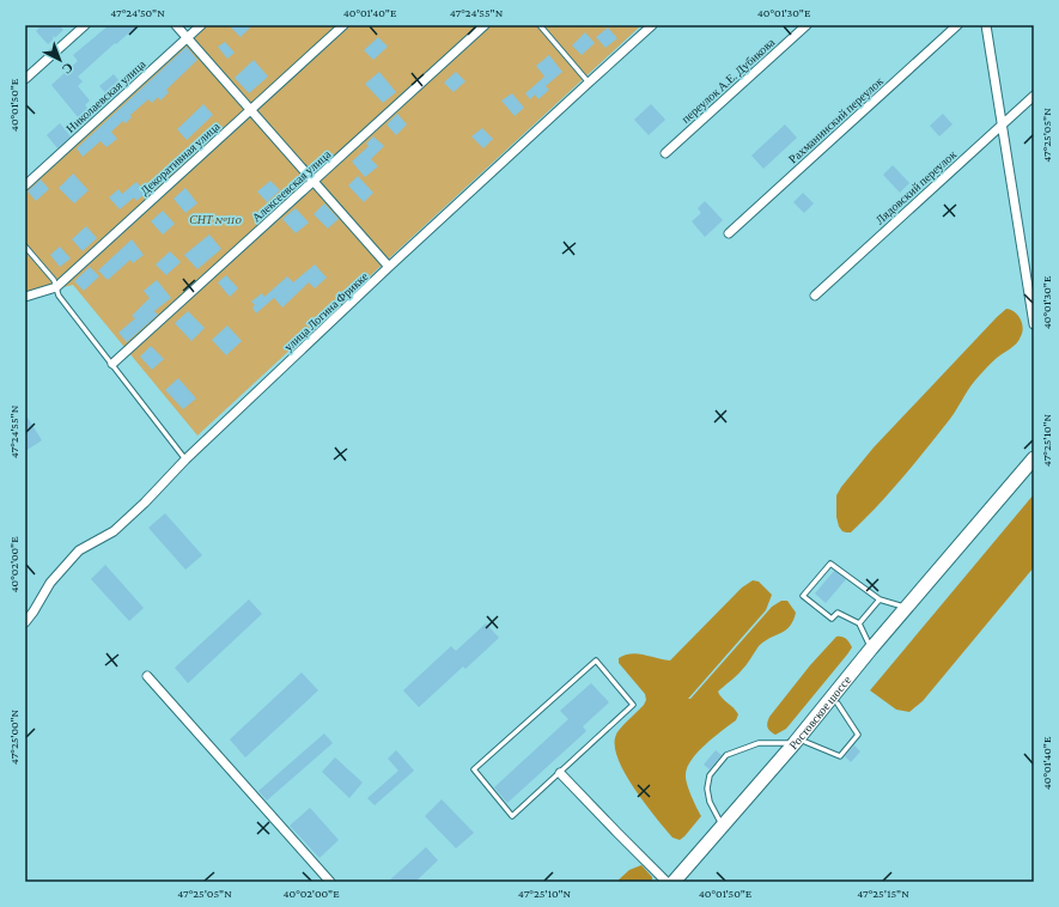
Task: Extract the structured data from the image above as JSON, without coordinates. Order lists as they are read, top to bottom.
{
  "streets": {
    "main road": ["Ростовское шоссе"],
    "street": [
      "переулок А.Е. Дубикова",
      "Николаевская улица",
      "Рахманинский переулок",
      "Декоративная улица",
      "Алексеевская улица",
      "Лядовский переулок",
      "улица Логина Фрикке"
    ]
  },
  "parks": ["СНТ №110"],
  "north": "bottom right",
  "coordinates": [
    "47°24'50\"N",
    "40°01'40\"E",
    "47°24'55\"N",
    "40°01'30\"E",
    "40°01'50\"E",
    "47°25'05\"N",
    "47°25'10\"N",
    "40°02'00\"E",
    "47°25'00\"N",
    "47°25'15\"N"
  ]
}
